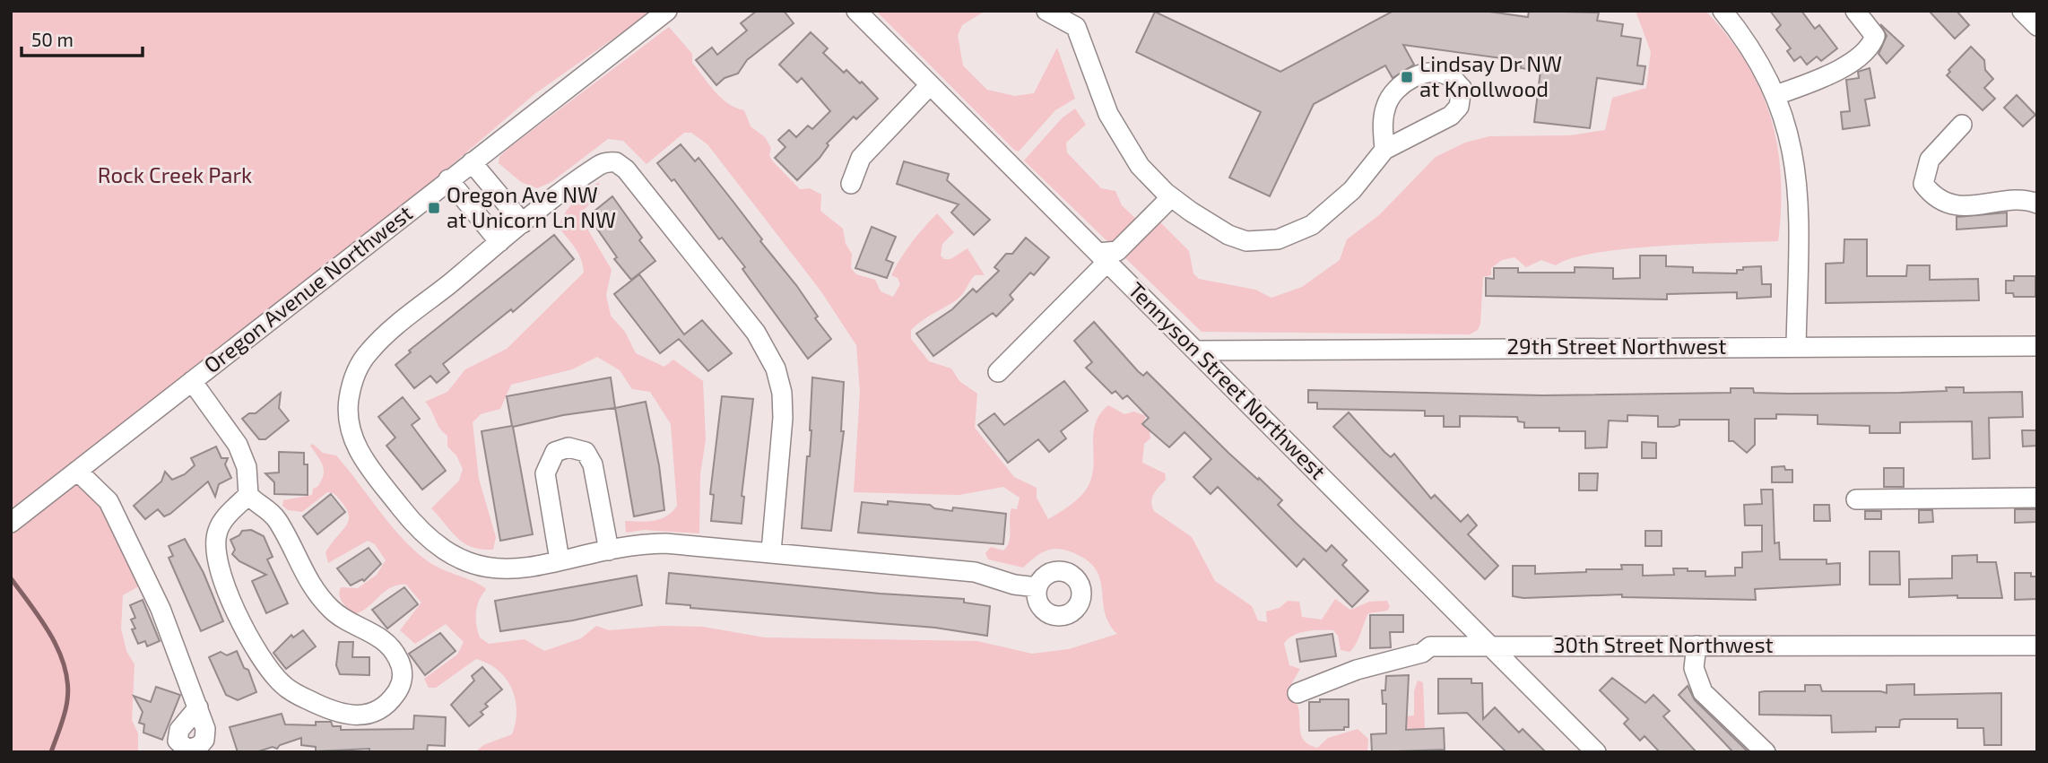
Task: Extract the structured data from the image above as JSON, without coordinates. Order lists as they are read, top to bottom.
{
  "streets": {
    "street": [
      "Oregon Avenue Northwest",
      "29th Street Northwest",
      "Tennyson Street Northwest",
      "30th Street Northwest"
    ]
  },
  "crossings": [
    ["29th Street Northwest", "Tennyson Street Northwest"],
    ["Tennyson Street Northwest", "30th Street Northwest"]
  ],
  "parks": ["Rock Creek Park"],
  "places": {
    "transit": ["Lindsay Dr NW at Knollwood", "Oregon Ave NW at Unicorn Ln NW"]
  },
  "scale_bar": "50 m"
}
